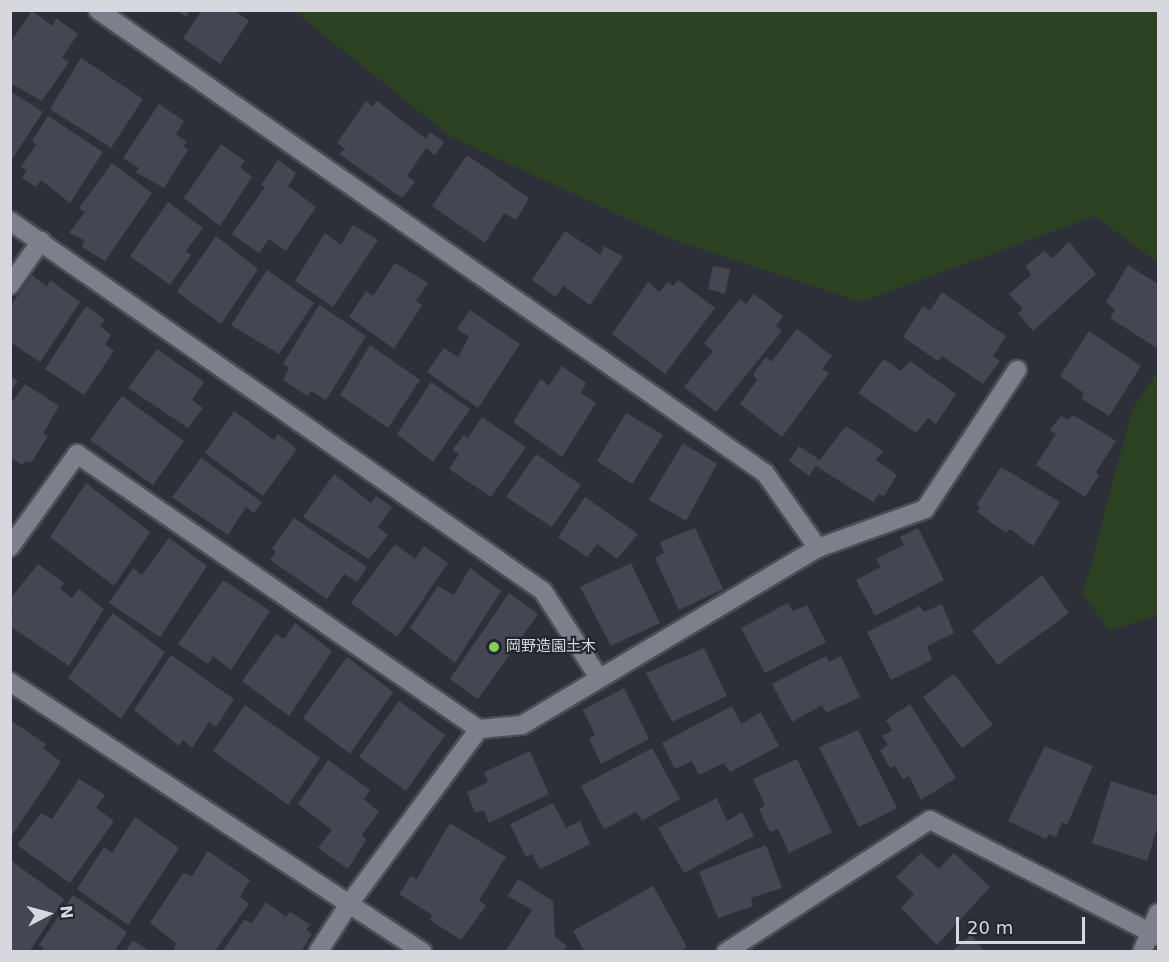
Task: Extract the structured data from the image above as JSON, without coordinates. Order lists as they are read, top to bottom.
{
  "places": ["岡野造園土木"],
  "scale_bar": "20 m",
  "north": "right"
}
